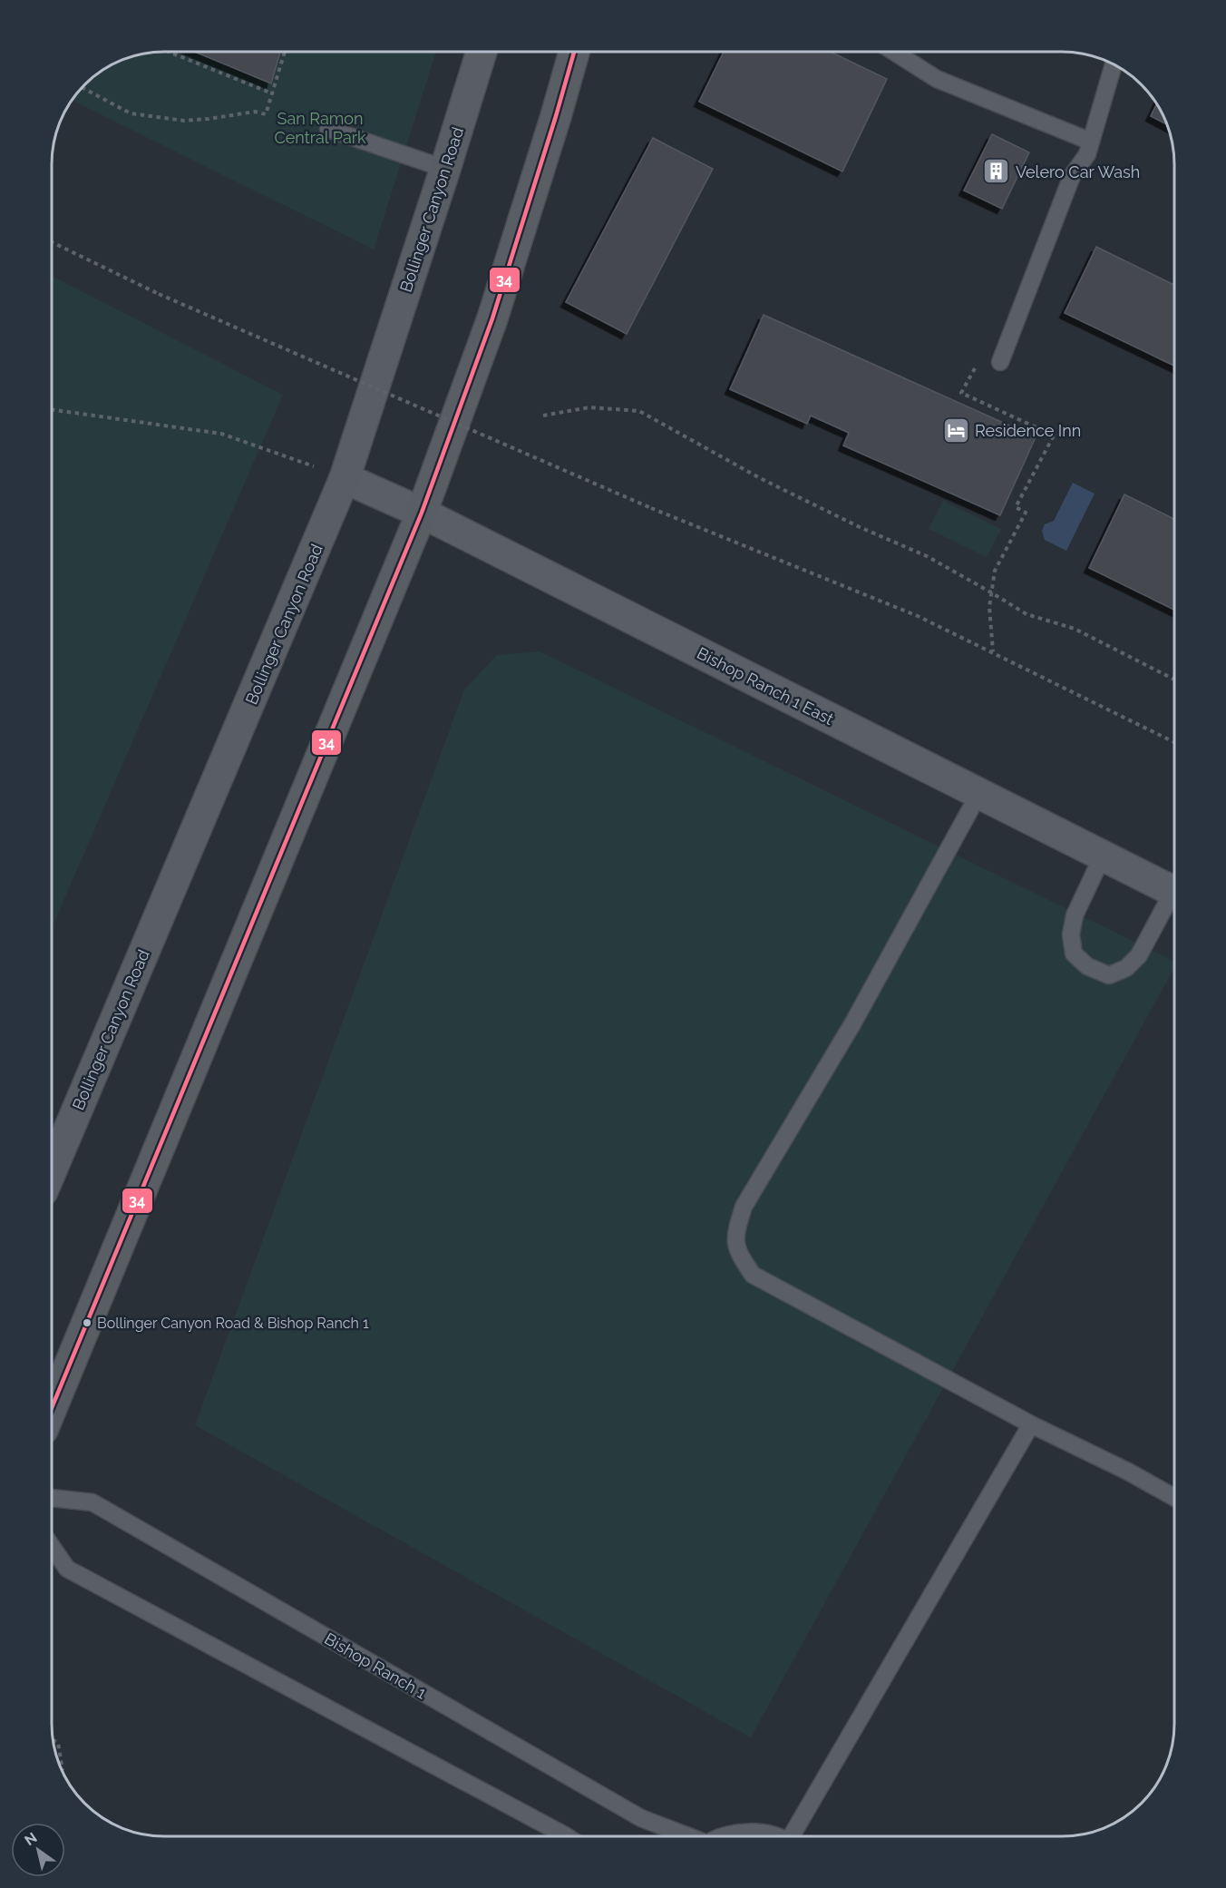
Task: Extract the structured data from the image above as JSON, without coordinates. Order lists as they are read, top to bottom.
{
  "streets": {
    "main road": ["Bollinger Canyon Road"],
    "street": ["Bishop Ranch 1 East"],
    "lane": ["Bishop Ranch 1"]
  },
  "crossings": [
    ["Bollinger Canyon Road", "Bishop Ranch 1 East"]
  ],
  "parks": ["San Ramon Central Park"],
  "places": {
    "building": ["Velero Car Wash"],
    "hotel": ["Residence Inn"],
    "other": ["Bollinger Canyon Road & Bishop Ranch 1"]
  },
  "lines": ["transit line 34"],
  "north": "top left"
}
